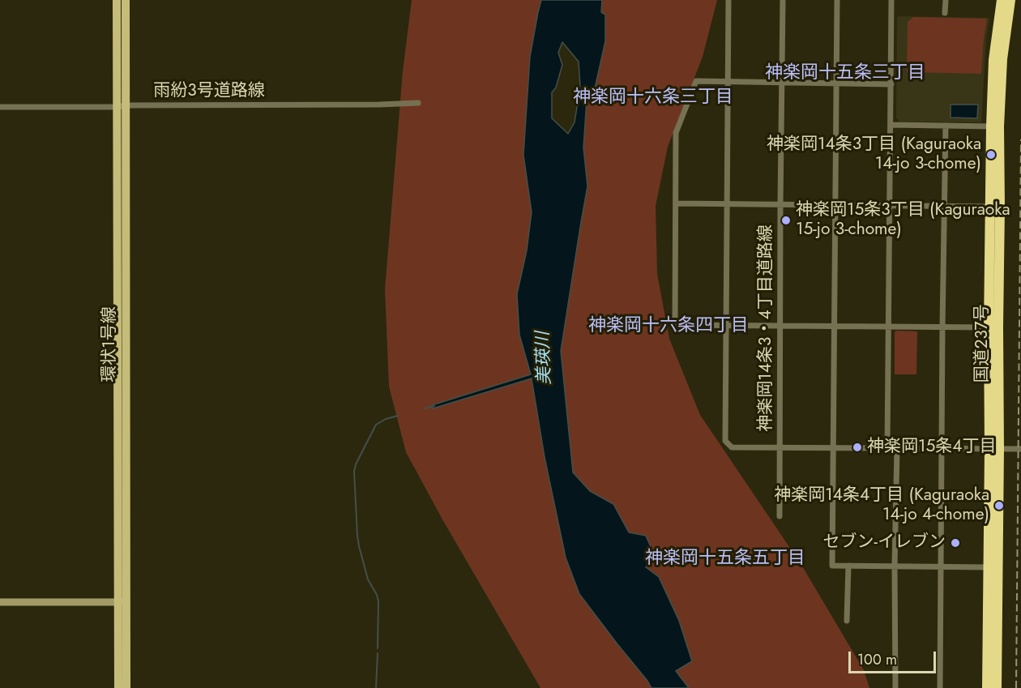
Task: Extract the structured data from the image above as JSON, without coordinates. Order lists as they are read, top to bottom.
{
  "streets": {
    "highway": ["国道237号"],
    "main road": ["環状1号線"],
    "street": ["雨紛3号道路線", "神楽岡14条3・4丁目道路線"]
  },
  "crossings": [
    ["雨紛3号道路線", "環状1号線"],
    ["神楽岡14条3・4丁目道路線", "国道237号"]
  ],
  "districts": [
    "神楽岡十五条三丁目",
    "神楽岡十六条三丁目",
    "神楽岡十六条四丁目",
    "神楽岡十五条五丁目"
  ],
  "water": ["美瑛川"],
  "places": [
    "神楽岡14条3丁目 (Kaguraoka 14-jo 3-chome)",
    "神楽岡15条3丁目 (Kaguraoka 15-jo 3-chome)",
    "神楽岡15条4丁目",
    "神楽岡14条4丁目 (Kaguraoka 14-jo 4-chome)",
    "セブン-イレブン"
  ],
  "scale_bar": "100 m"
}
